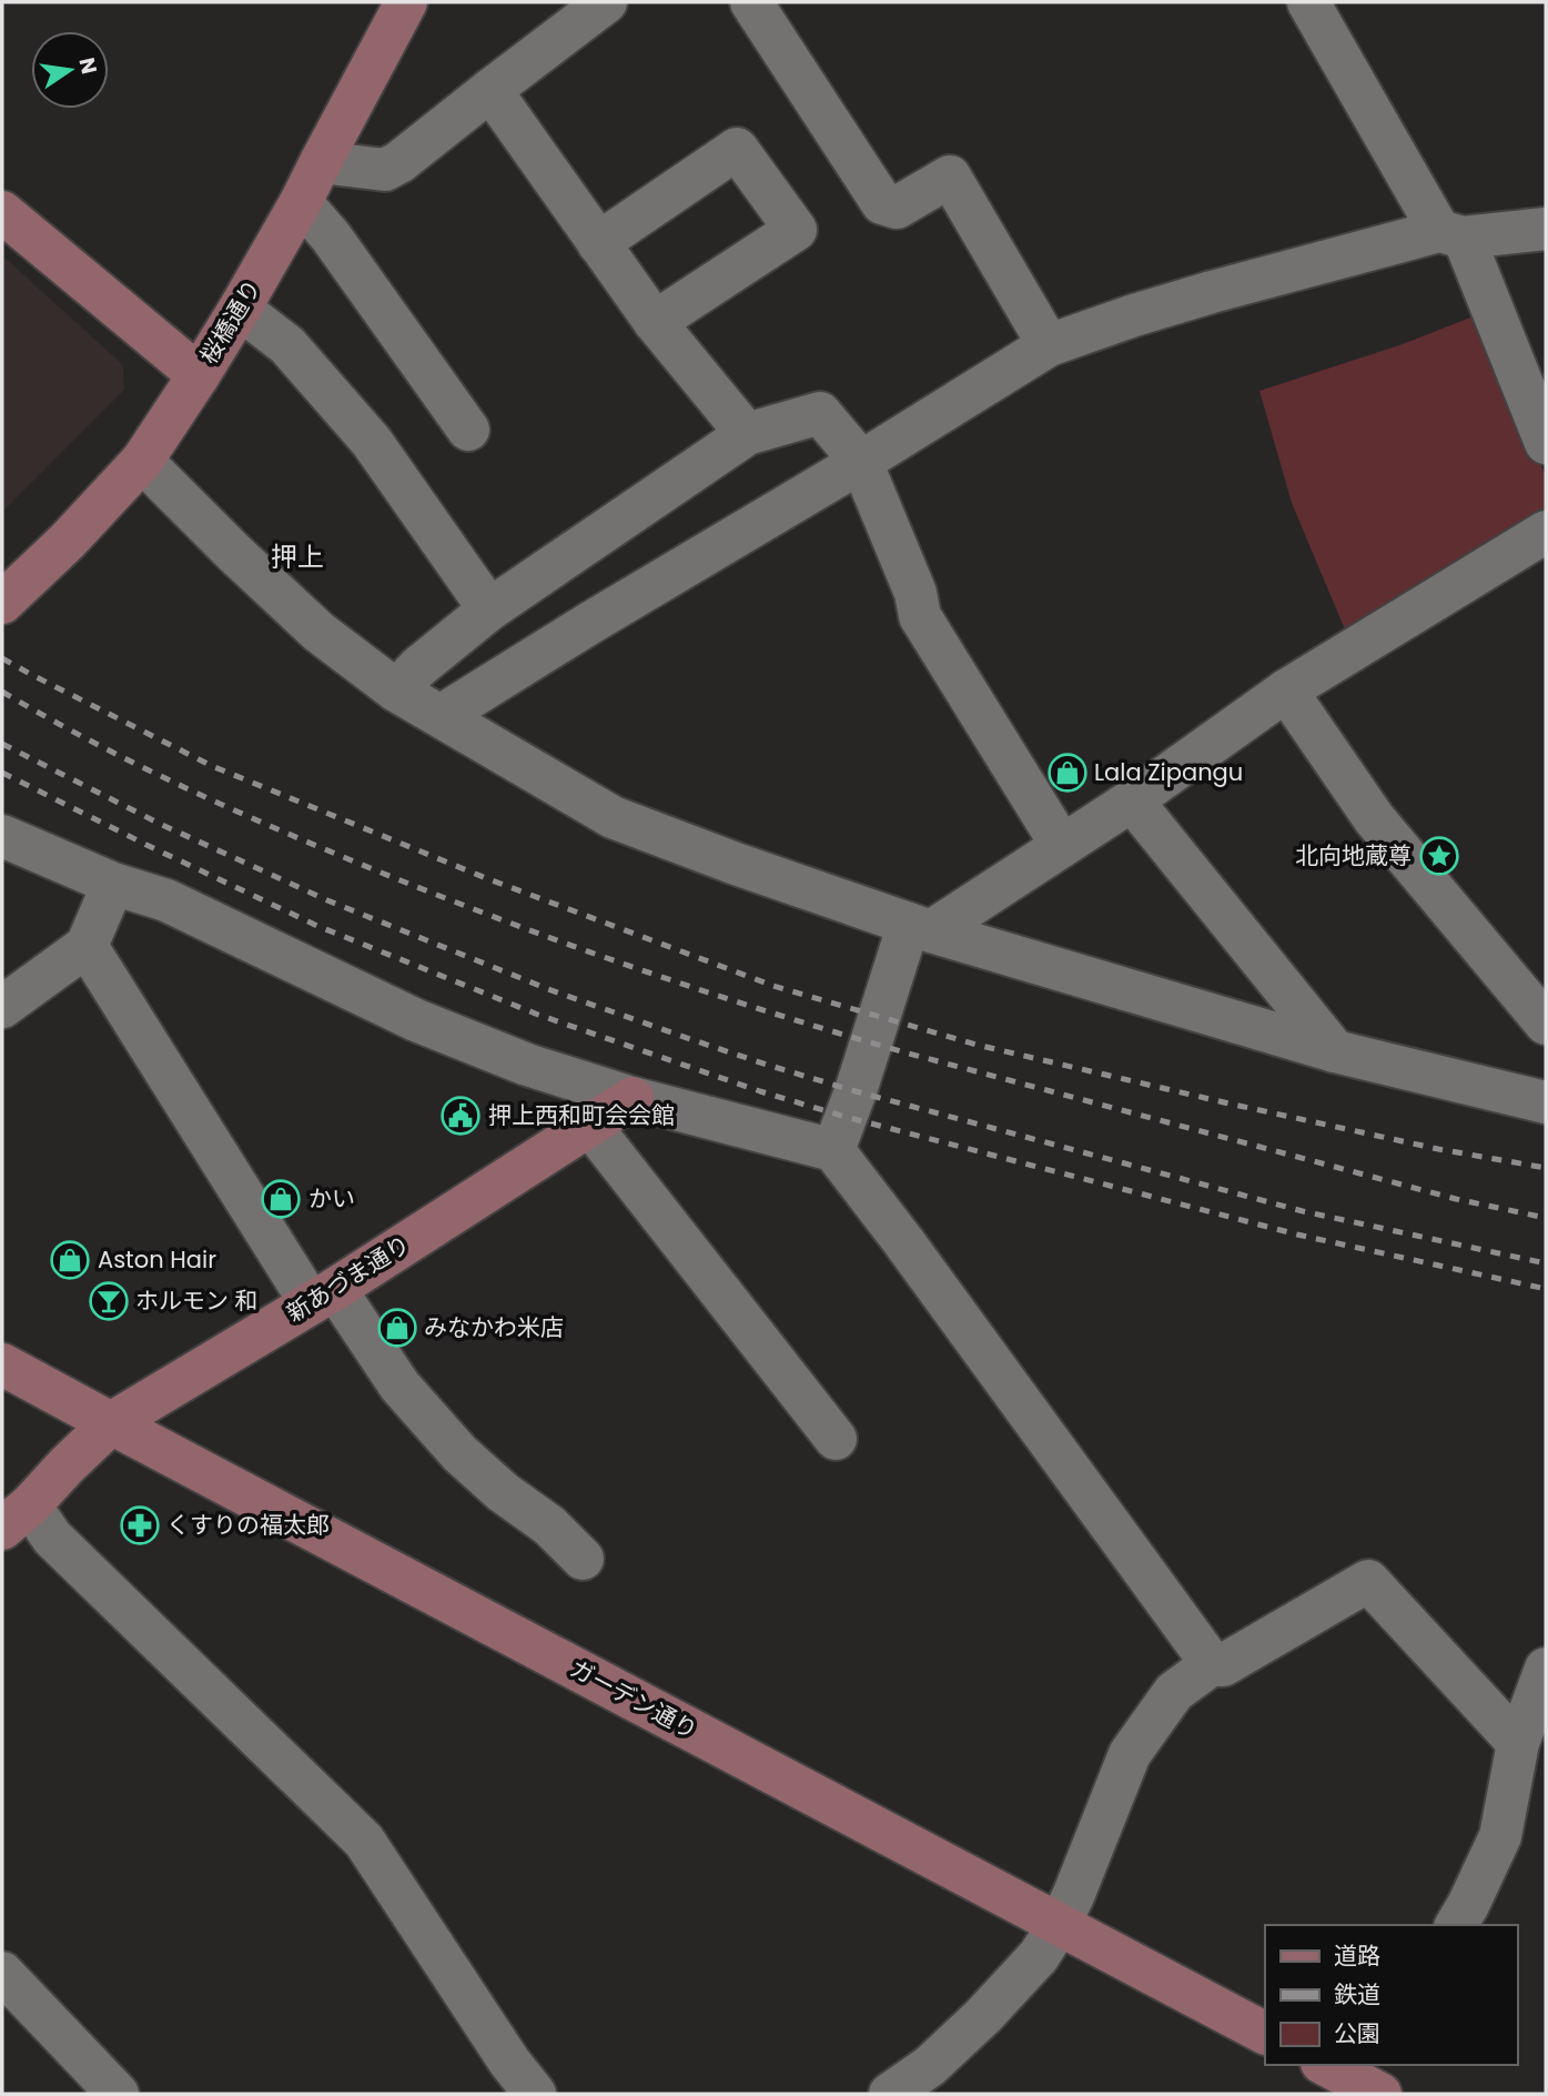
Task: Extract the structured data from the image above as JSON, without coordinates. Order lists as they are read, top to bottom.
{
  "streets": {
    "street": ["桜橋通り", "新あづま通り", "ガーデン通り"]
  },
  "crossings": [
    ["新あづま通り", "ガーデン通り"]
  ],
  "districts": ["押上"],
  "places": {
    "shop": [
      "Lala Zipangu",
      "かい",
      "Aston Hair",
      "みなかわ米店"
    ],
    "place": ["北向地蔵尊"],
    "public building": ["押上西和町会会館"],
    "bar": ["ホルモン 和"],
    "pharmacy": ["くすりの福太郎"]
  },
  "legend": ["道路", "鉄道", "公園"],
  "north": "right"
}
